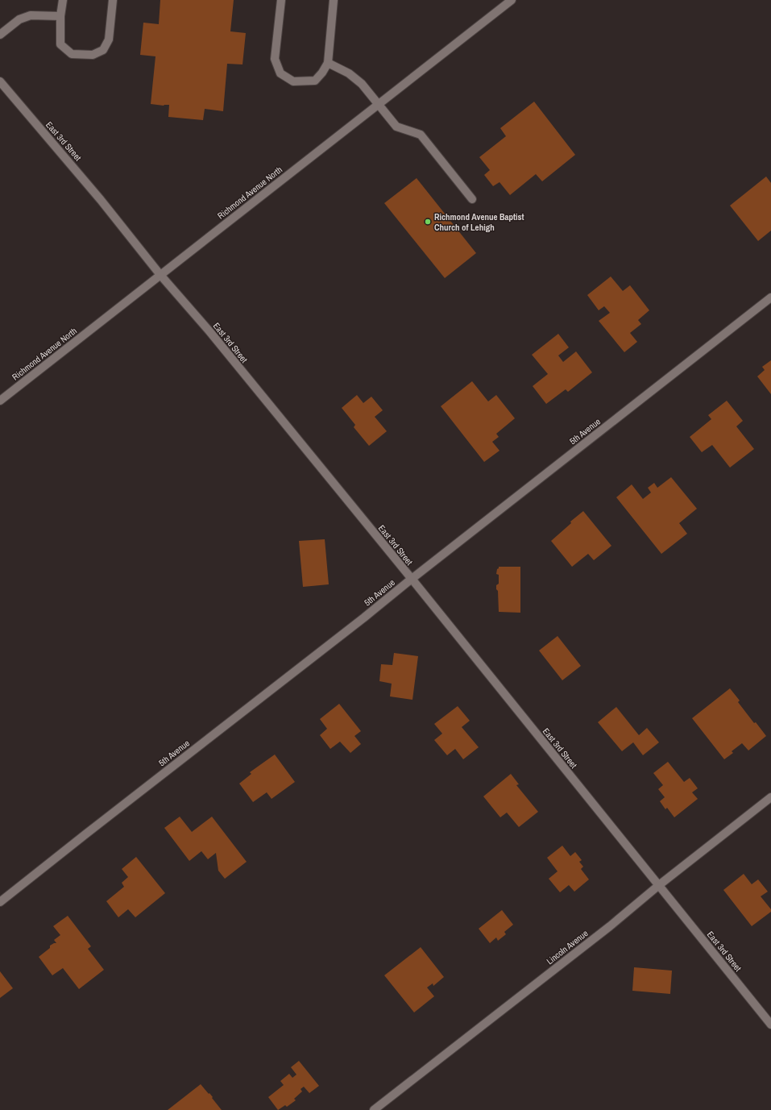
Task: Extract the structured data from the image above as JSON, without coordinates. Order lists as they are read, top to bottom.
{
  "streets": {
    "street": [
      "East 3rd Street",
      "Richmond Avenue North",
      "5th Avenue",
      "Lincoln Avenue"
    ]
  },
  "crossings": [
    ["East 3rd Street", "Richmond Avenue North"],
    ["East 3rd Street", "5th Avenue"],
    ["East 3rd Street", "Lincoln Avenue"]
  ],
  "places": ["Richmond Avenue Baptist Church of Lehigh"]
}
